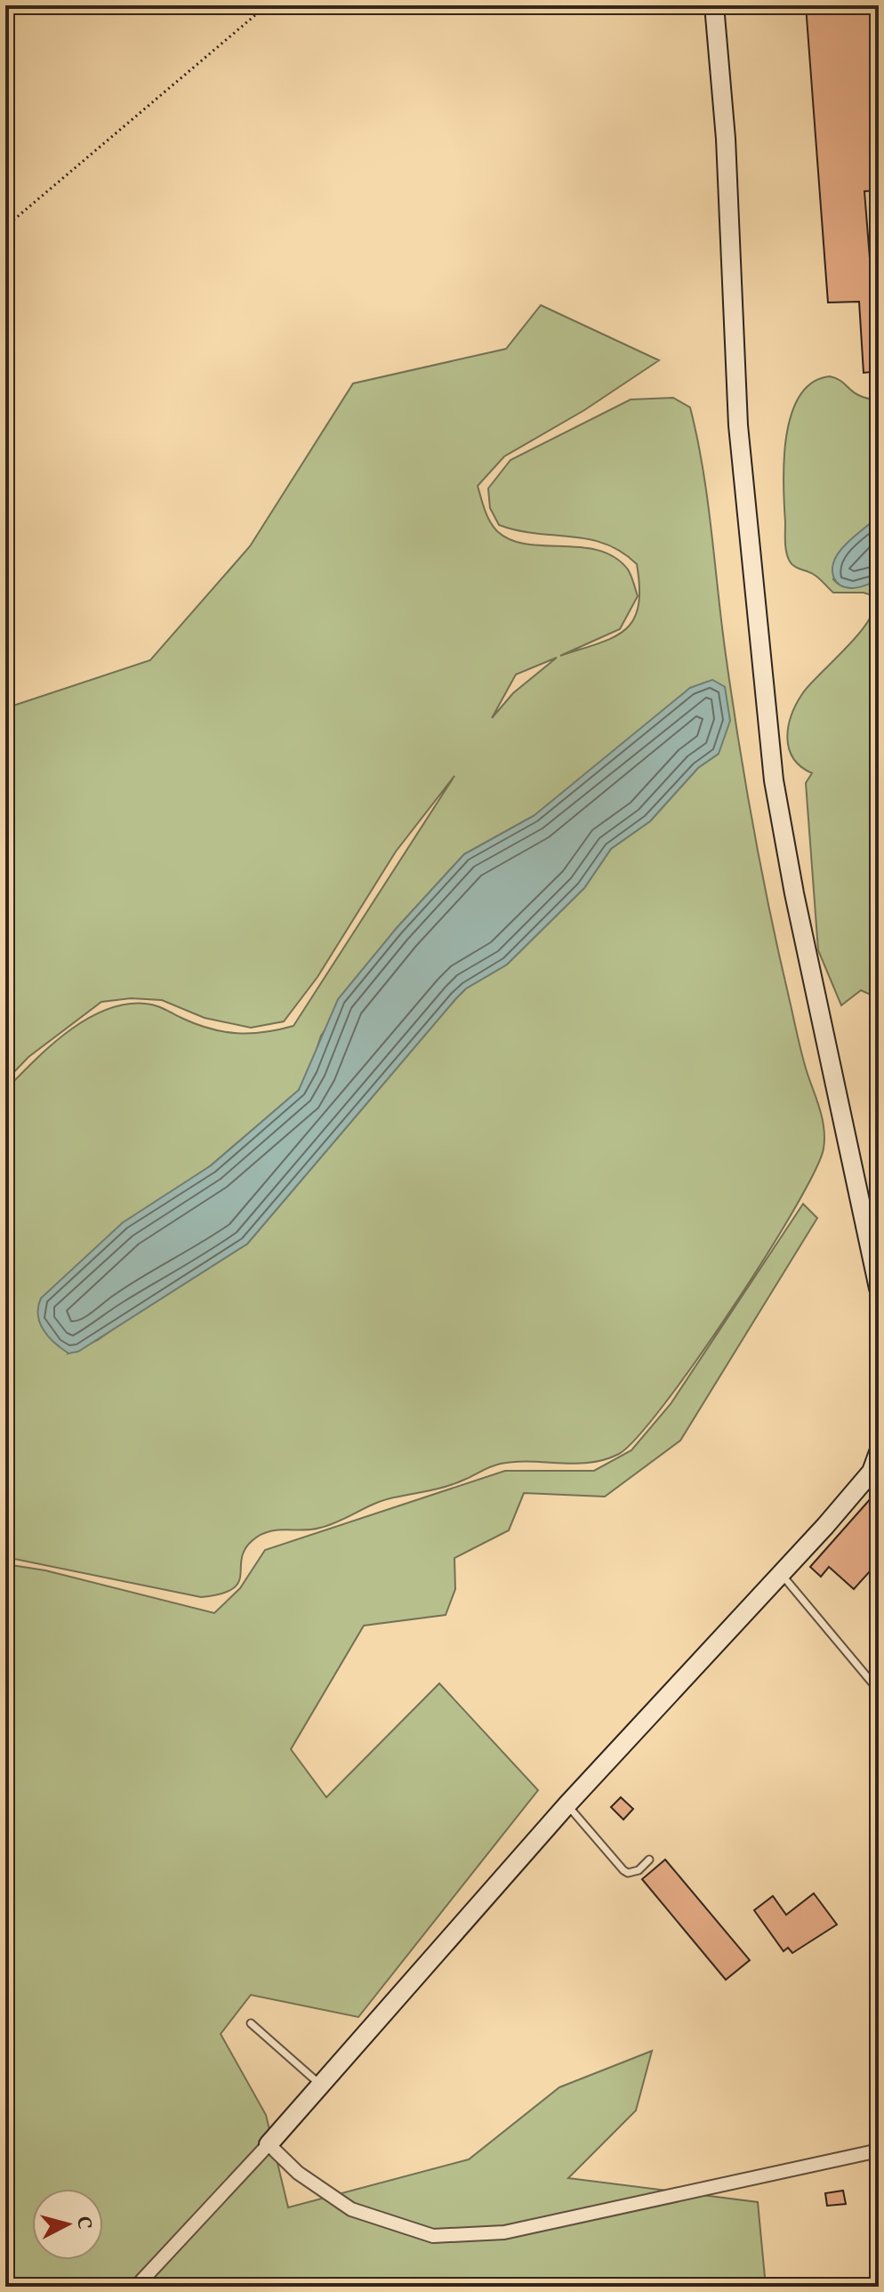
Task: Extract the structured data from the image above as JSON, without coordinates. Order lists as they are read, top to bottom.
{
  "north": "right"
}
